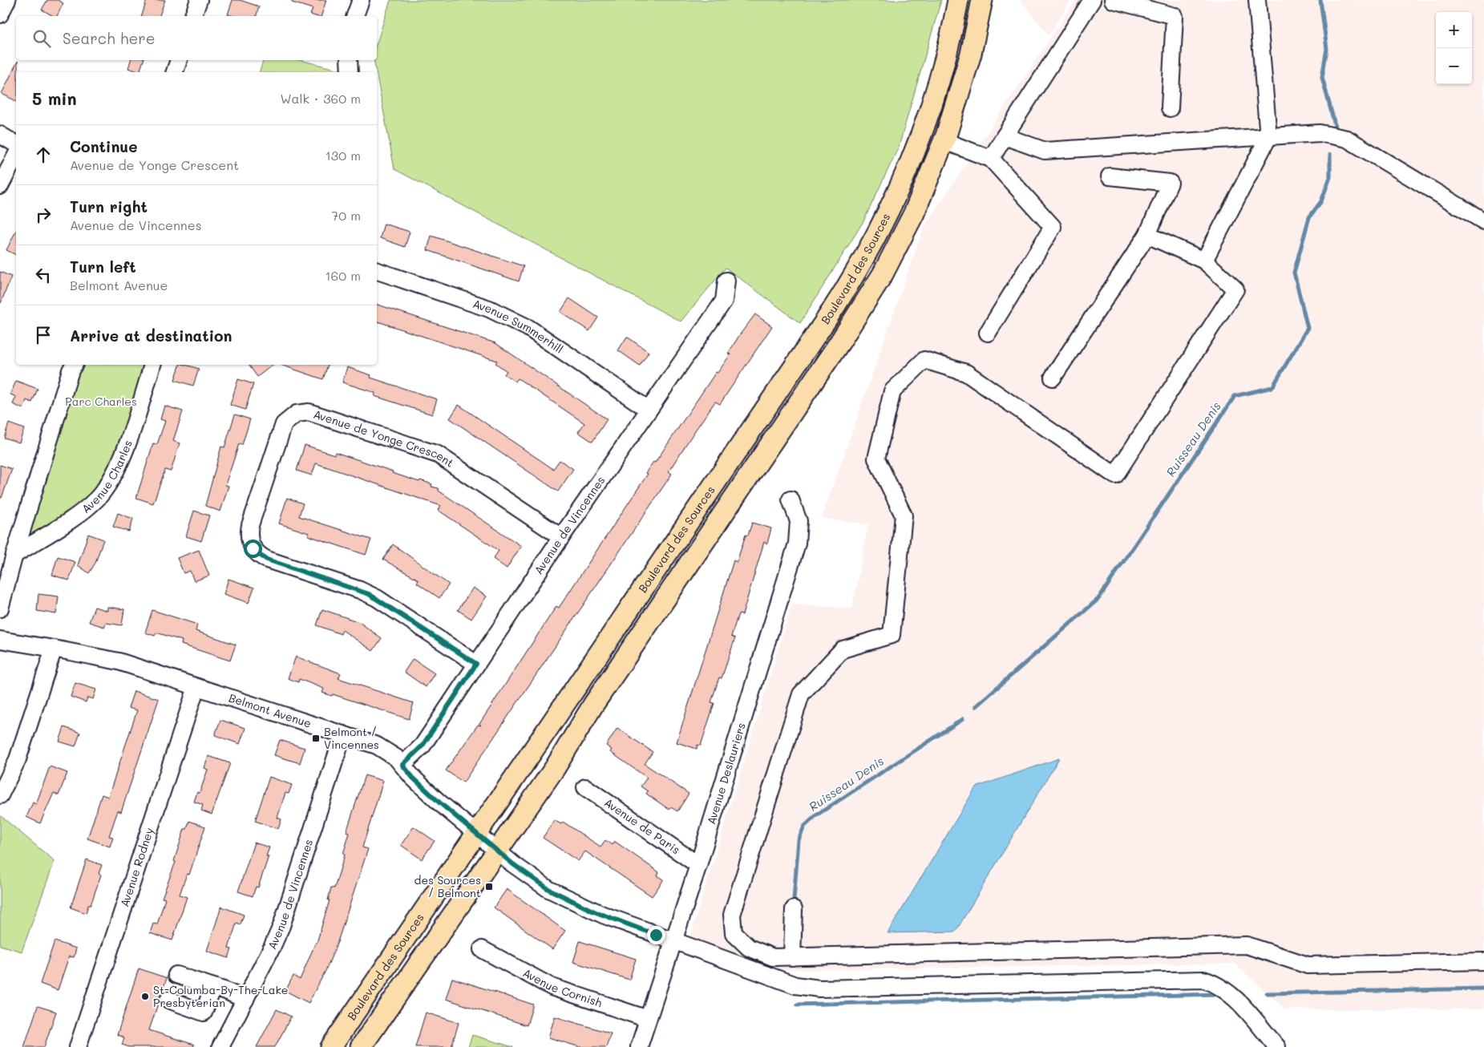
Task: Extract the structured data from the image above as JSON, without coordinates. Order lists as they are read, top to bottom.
{
  "streets": {
    "main road": ["Boulevard des Sources"],
    "street": [
      "Avenue Summerhill",
      "Avenue de Yonge Crescent",
      "Avenue Charles",
      "Avenue de Vincennes",
      "Belmont Avenue",
      "Avenue Deslauriers",
      "Avenue de Paris",
      "Avenue Rodney",
      "Avenue Cornish"
    ]
  },
  "crossings": [
    ["Boulevard des Sources", "Belmont Avenue"],
    ["Avenue Summerhill", "Avenue de Vincennes"],
    ["Avenue de Yonge Crescent", "Avenue de Vincennes"],
    ["Avenue de Vincennes", "Belmont Avenue"],
    ["Belmont Avenue", "Avenue Deslauriers"],
    ["Belmont Avenue", "Avenue Rodney"],
    ["Avenue Deslauriers", "Avenue de Paris"],
    ["Avenue Deslauriers", "Avenue Cornish"]
  ],
  "water": ["Ruisseau Denis"],
  "parks": ["Parc Charles"],
  "places": {
    "transit": ["Belmont / Vincennes", "des Sources / Belmont"],
    "other": ["St-Columba-By-The-Lake Presbyterian"]
  },
  "page": {
    "map_buttons": ["+", "−"],
    "search": "Search here",
    "heading": ["5 min", "Walk · 360 m"],
    "list": [
      ["Continue", "Avenue de Yonge Crescent", "130 m"],
      ["Turn right", "Avenue de Vincennes", "70 m"],
      ["Turn left", "Belmont Avenue", "160 m"],
      "Arrive at destination"
    ]
  }
}
